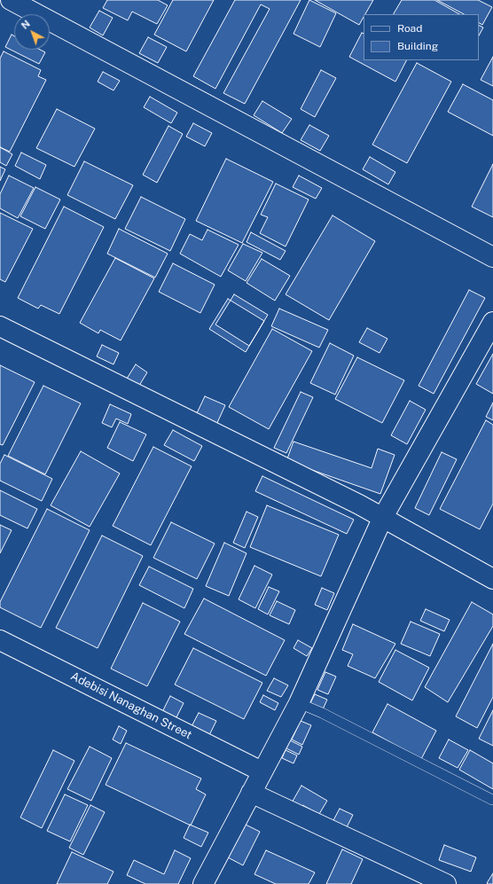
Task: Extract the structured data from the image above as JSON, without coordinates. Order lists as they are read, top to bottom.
{
  "streets": {
    "street": ["Adebisi Nanaghan Street"]
  },
  "legend": ["Road", "Building"],
  "north": "top left"
}
